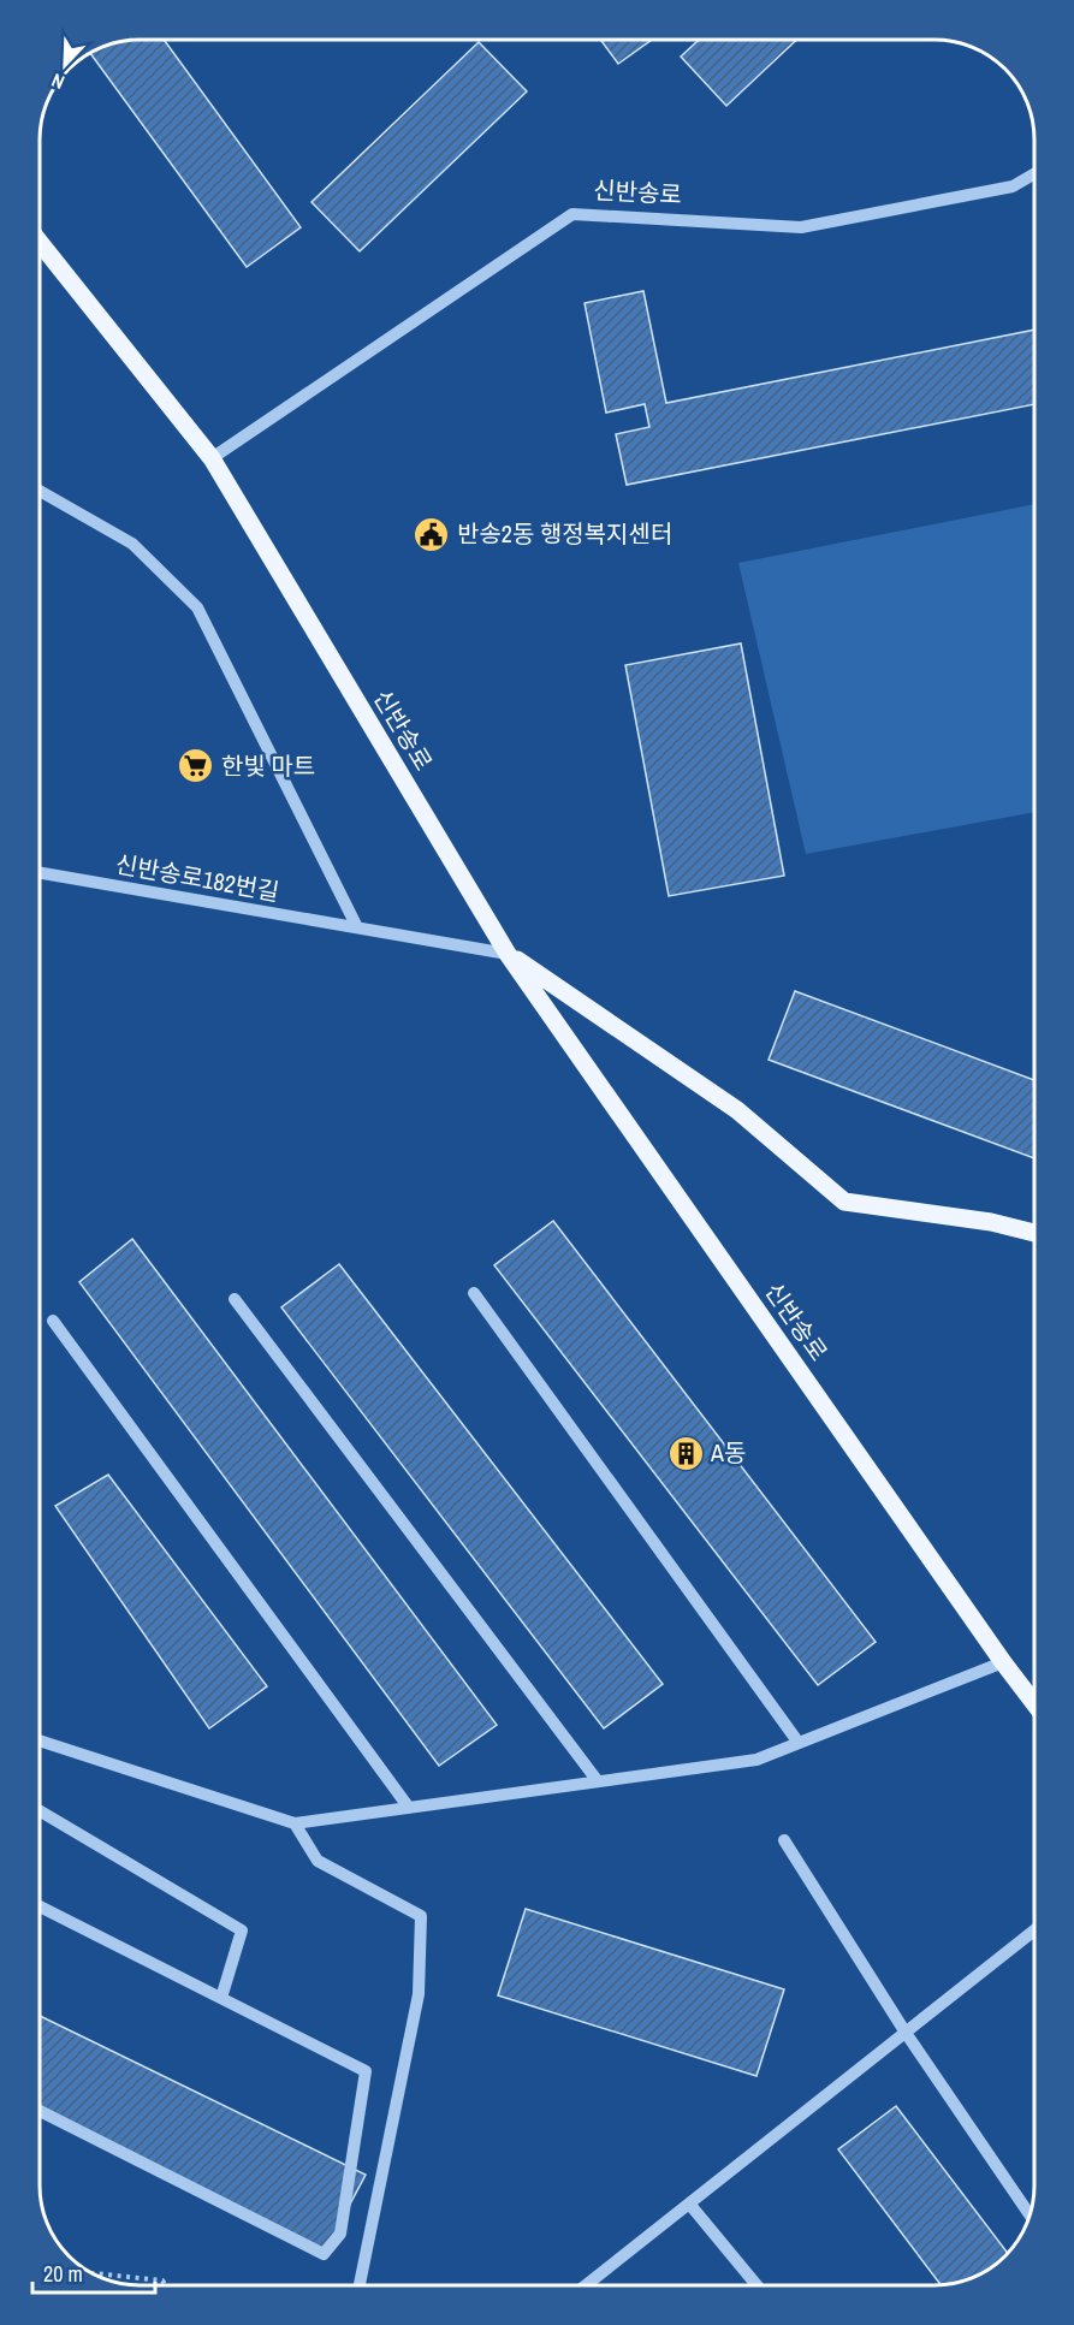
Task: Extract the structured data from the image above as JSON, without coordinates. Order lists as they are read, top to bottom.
{
  "streets": {
    "main road": ["신반송로"],
    "street": ["신반송로182번길"]
  },
  "crossings": [
    ["신반송로", "신반송로182번길"]
  ],
  "places": {
    "public building": ["반송2동 행정복지센터"],
    "supermarket": ["한빛 마트"],
    "building": ["A동"]
  },
  "scale_bar": "20 m",
  "north": "bottom left"
}
